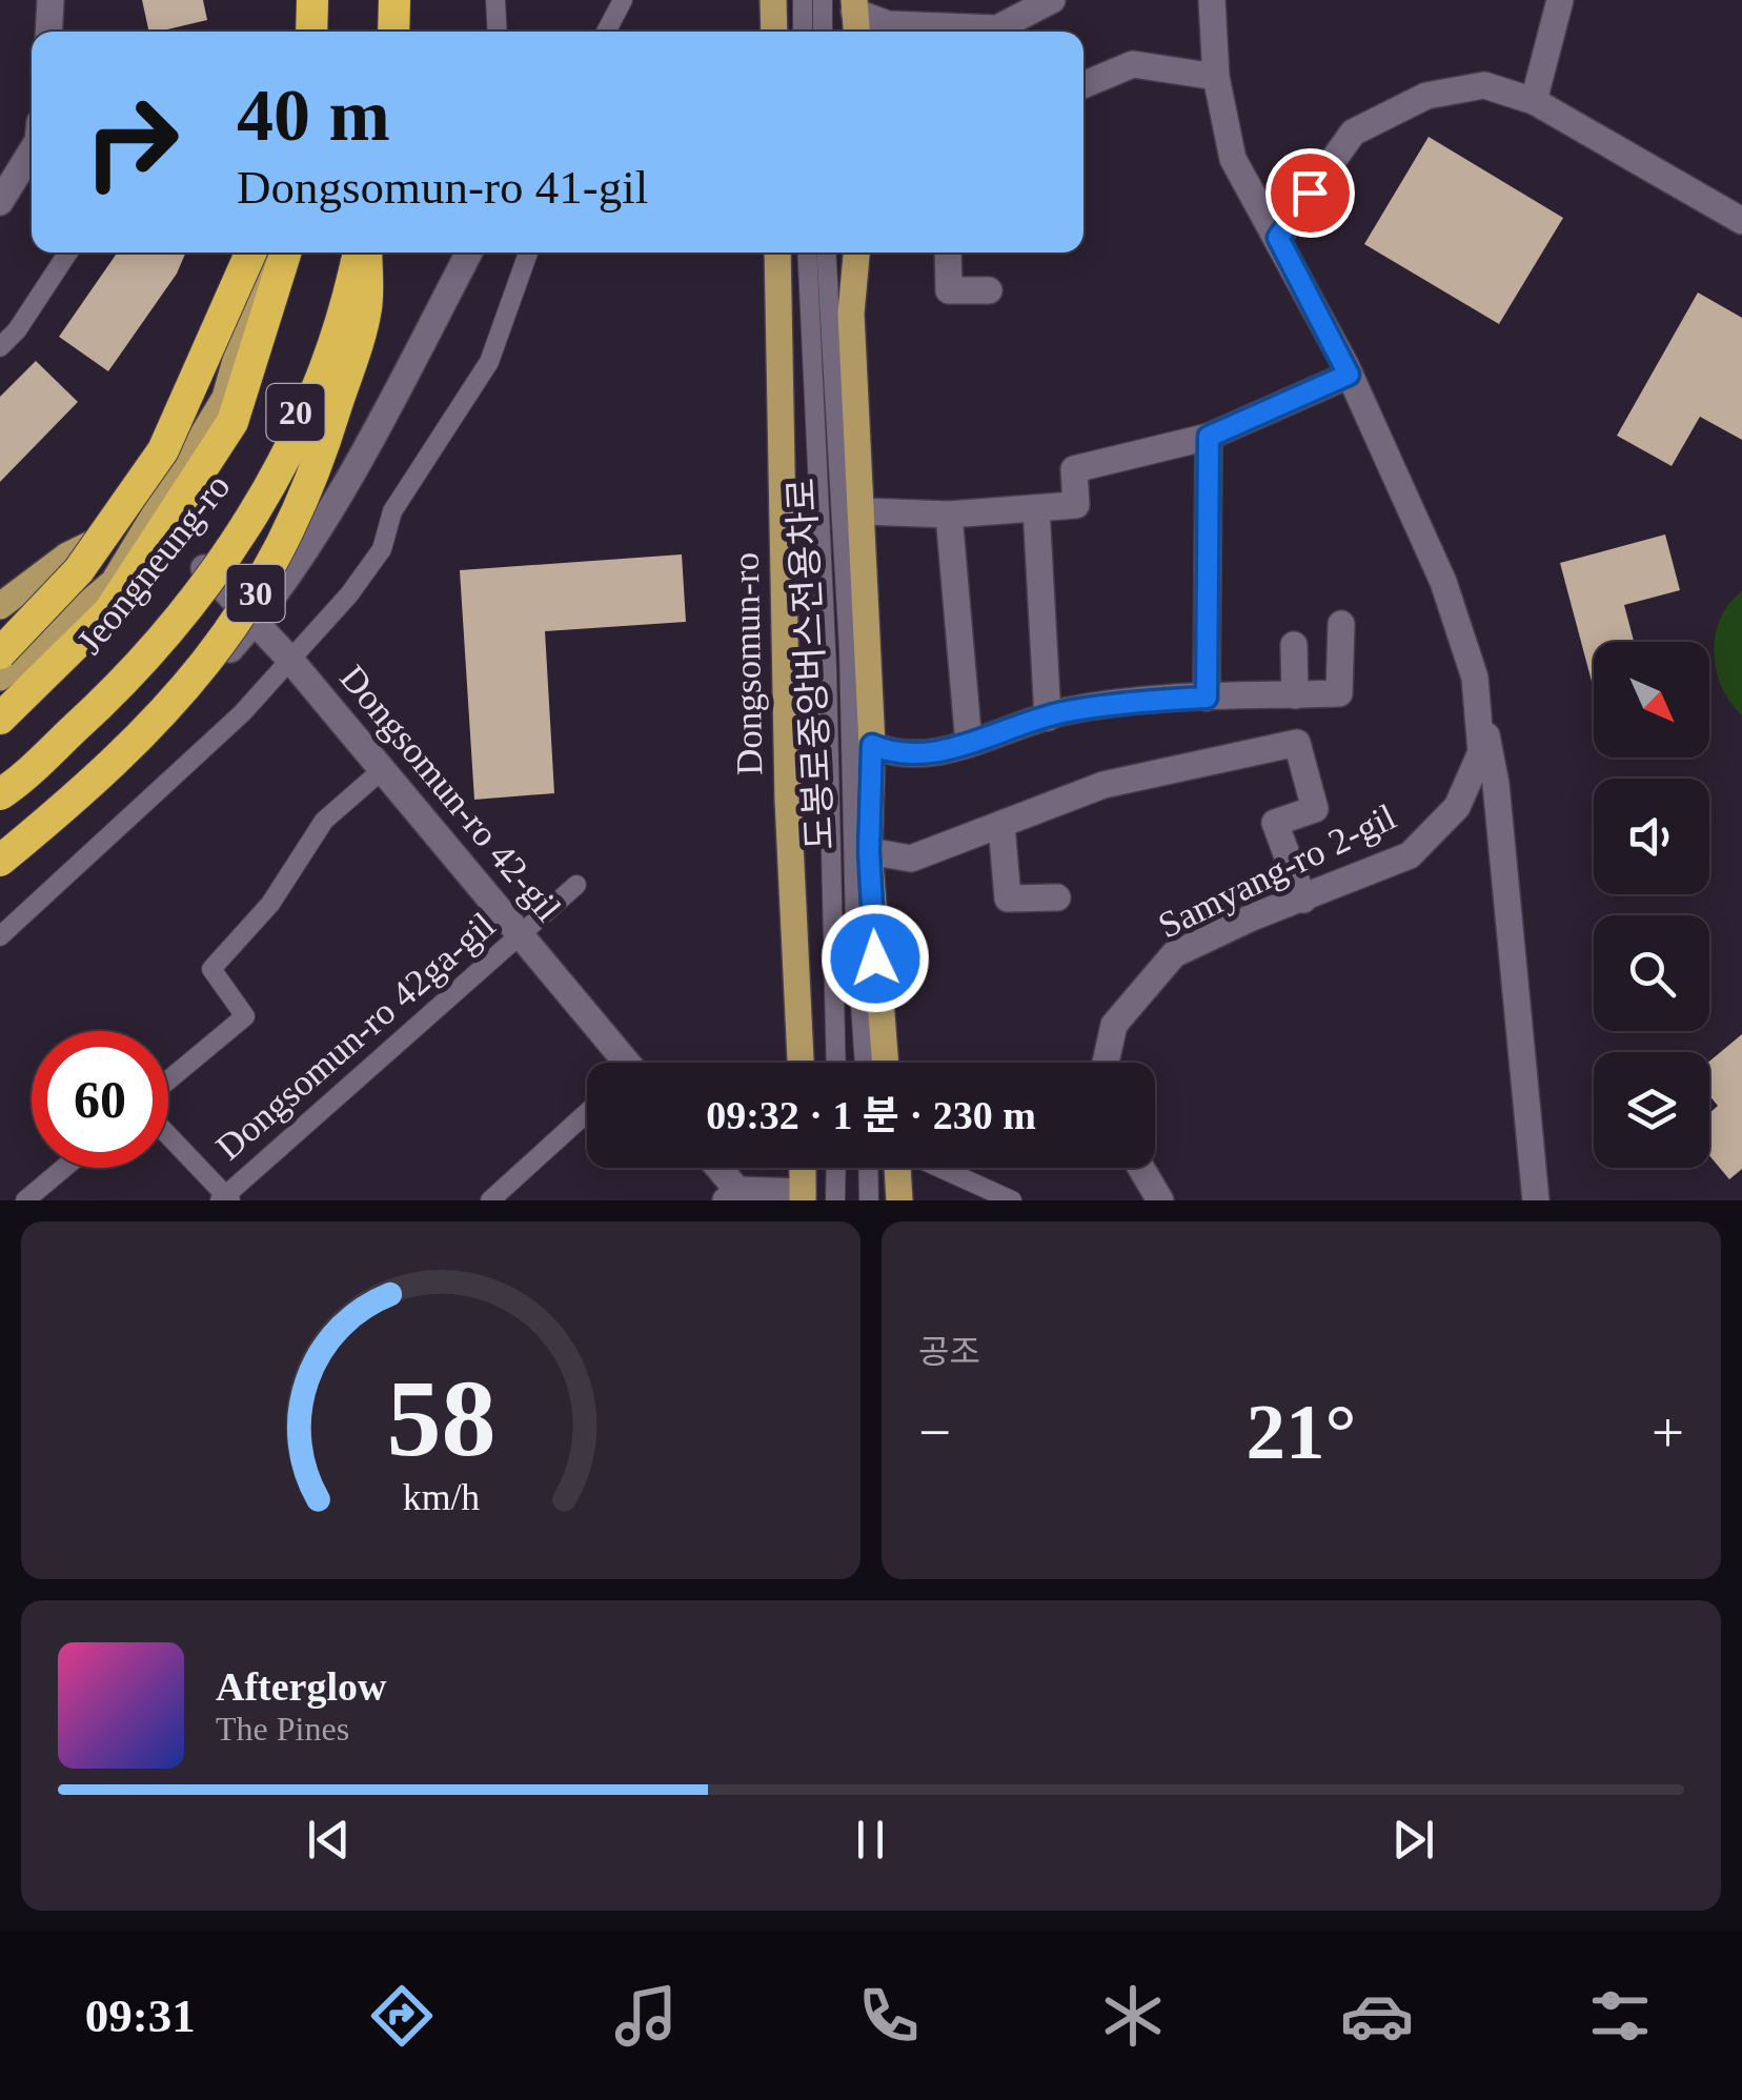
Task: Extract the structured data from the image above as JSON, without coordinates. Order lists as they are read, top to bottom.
{
  "streets": {
    "highway": ["30"],
    "main road": ["20", "Jeongneung-ro", "Dongsomun-ro"],
    "street": ["Dongsomun-ro 42-gil", "Samyang-ro 2-gil"],
    "lane": ["도봉로중앙버스전용차로", "Dongsomun-ro 42ga-gil"]
  },
  "crossings": [
    ["Jeongneung-ro", "Dongsomun-ro 42-gil"],
    ["Dongsomun-ro 42-gil", "Dongsomun-ro 42ga-gil"]
  ],
  "north": "bottom right",
  "page": {
    "turn": ["40 m", "Dongsomun-ro 41-gil"],
    "limit": "60",
    "trip": "09:32 · 1 분 · 230 m",
    "tile": "공조",
    "heat": ["−", "21°", "+"],
    "song": ["Afterglow", "The Pines"],
    "tabs": "09:31",
    "gauge": ["58", "km/h"]
  }
}
